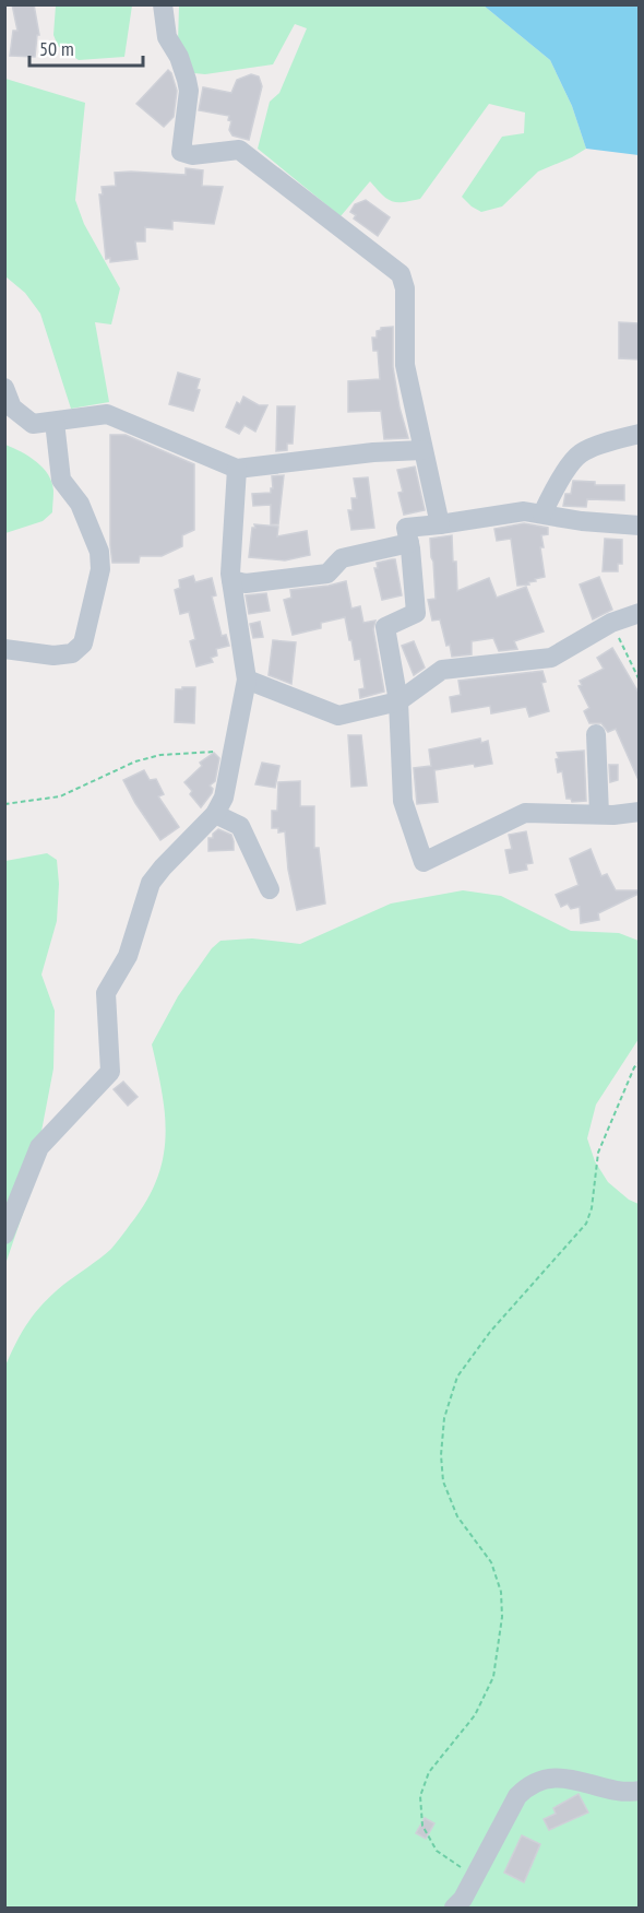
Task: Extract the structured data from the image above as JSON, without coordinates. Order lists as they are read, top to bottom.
{
  "scale_bar": "50 m"
}
